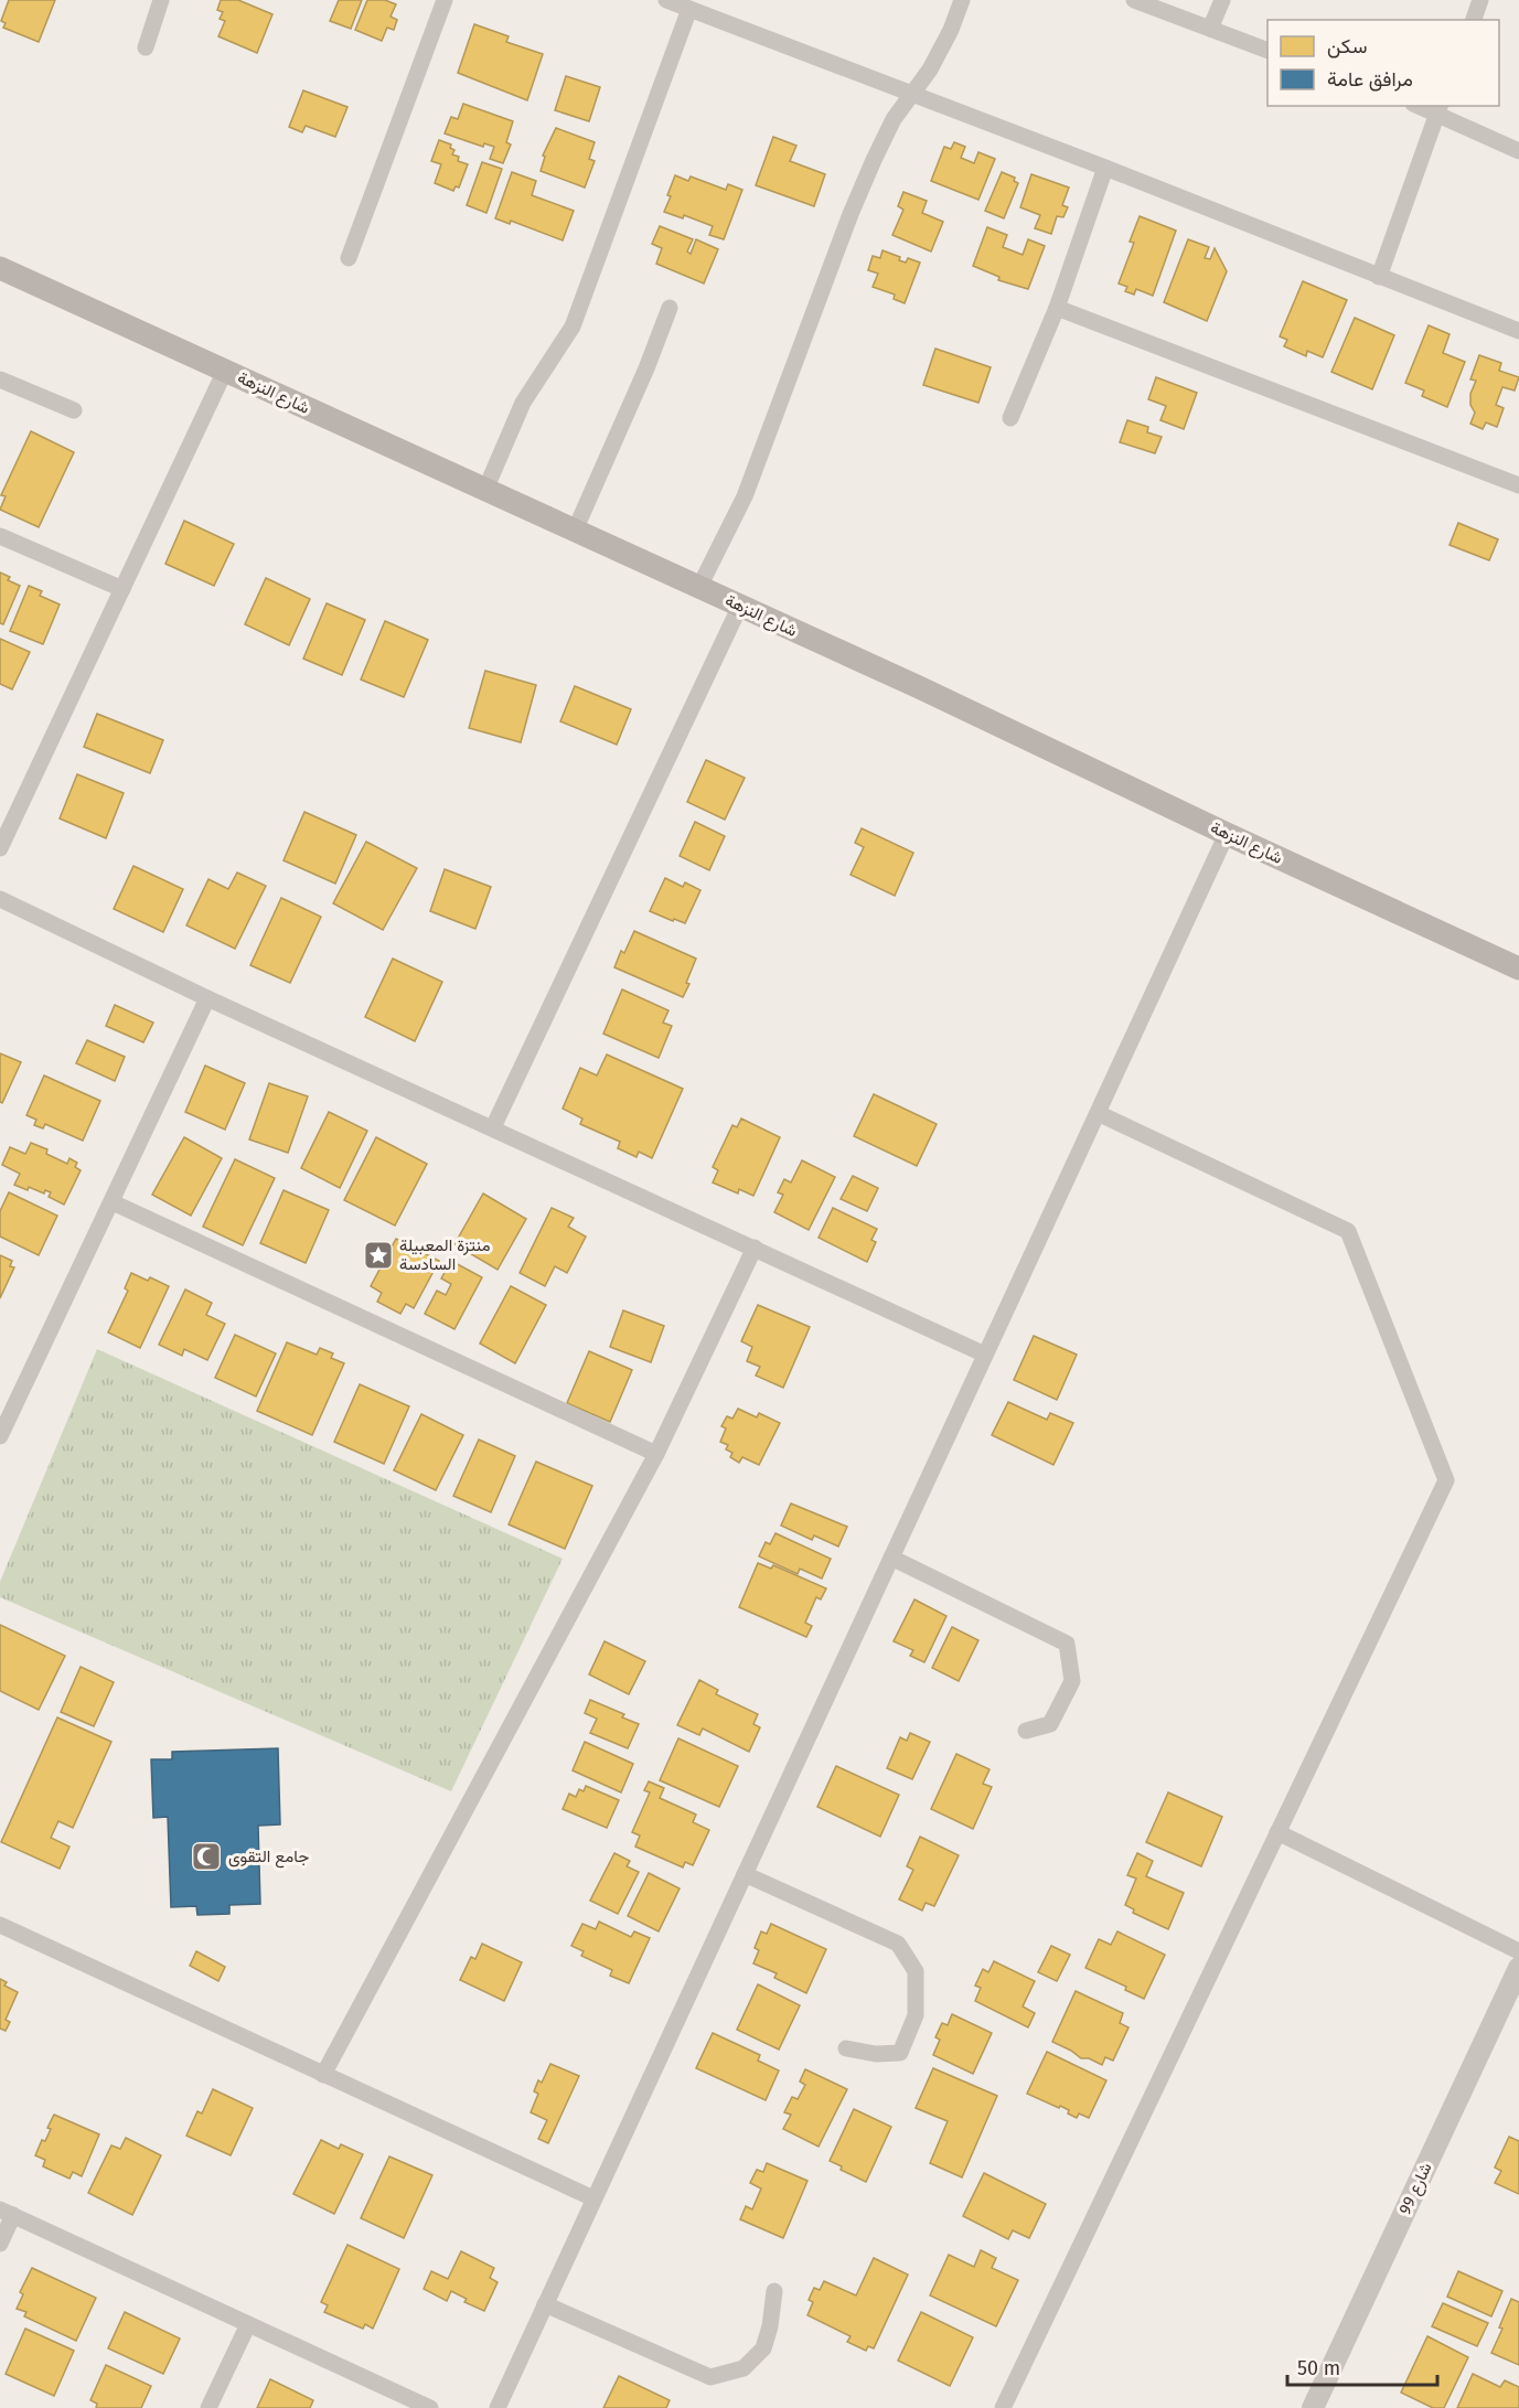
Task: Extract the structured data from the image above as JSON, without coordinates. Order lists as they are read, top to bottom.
{
  "streets": {
    "main road": ["شارع النزهة"],
    "street": ["شارع 99"]
  },
  "places": {
    "place": ["منتزة المعبيلة السادسة"],
    "mosque": ["جامع التقوى"]
  },
  "legend": ["سكن", "مرافق عامة"],
  "scale_bar": "50 m"
}
